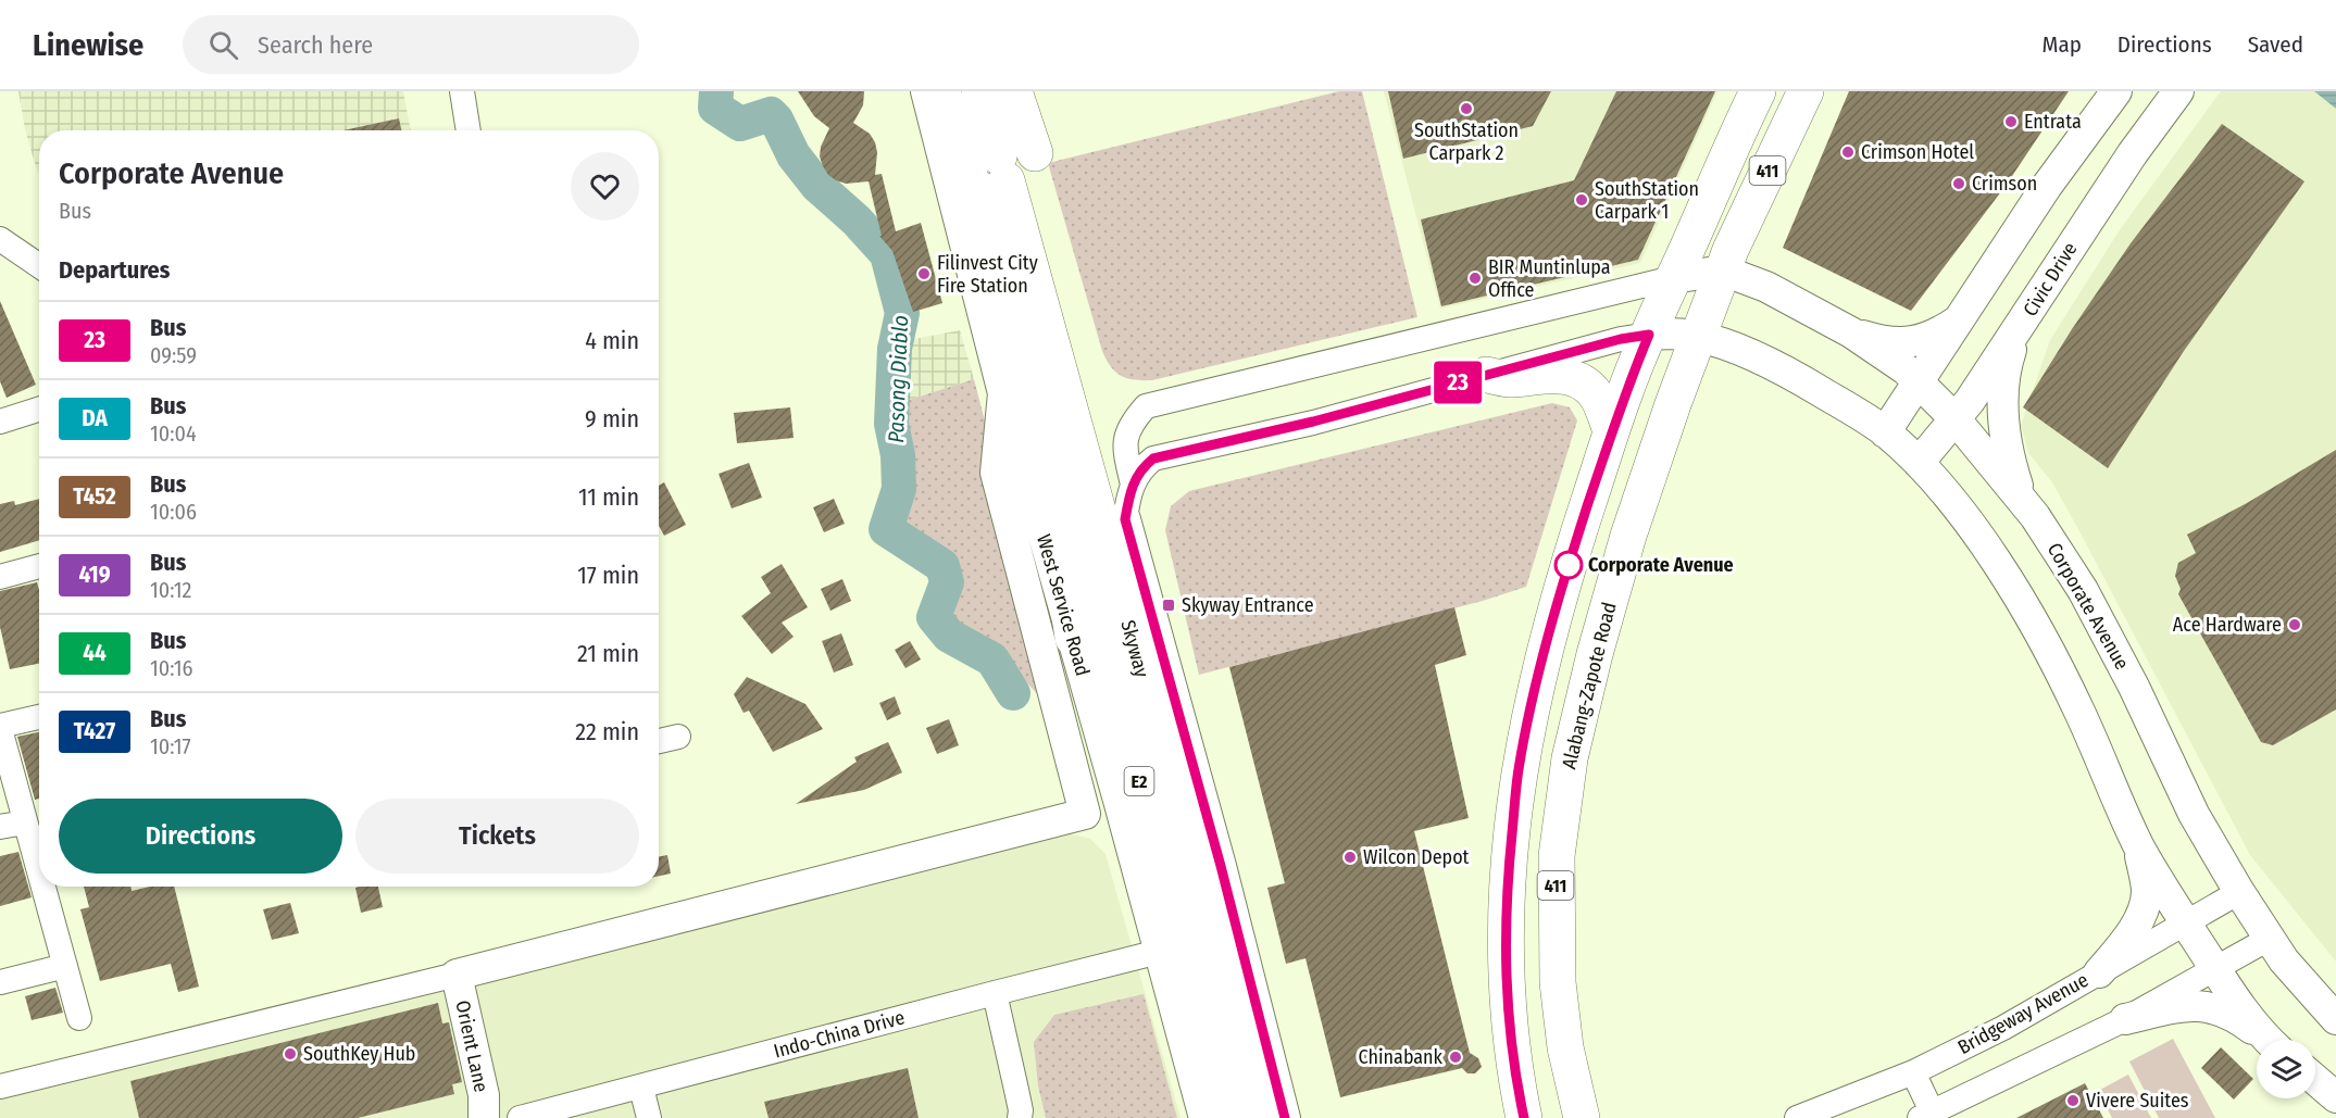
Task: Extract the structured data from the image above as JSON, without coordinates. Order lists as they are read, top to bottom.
{
  "streets": {
    "highway": [
      "411",
      "Skyway",
      "Alabang-Zapote Road",
      "E2"
    ],
    "main road": [
      "Civic Drive",
      "West Service Road",
      "Corporate Avenue",
      "Orient Lane"
    ],
    "street": ["Bridgeway Avenue", "Indo-China Drive"]
  },
  "crossings": [
    ["411", "Corporate Avenue"],
    ["Civic Drive", "Corporate Avenue"],
    ["West Service Road", "Indo-China Drive"],
    ["Corporate Avenue", "Alabang-Zapote Road"],
    ["Corporate Avenue", "E2"],
    ["Corporate Avenue", "Bridgeway Avenue"],
    ["Skyway", "E2"]
  ],
  "water": ["Pasong Diablo"],
  "places": {
    "other": [
      "SouthStation Carpark 2",
      "Entrata",
      "Crimson Hotel",
      "Crimson",
      "SouthStation Carpark 1",
      "Filinvest City Fire Station",
      "BIR Muntinlupa Office",
      "Corporate Avenue",
      "Ace Hardware",
      "Wilcon Depot",
      "SouthKey Hub",
      "Chinabank",
      "Vivere Suites"
    ],
    "transit": ["Skyway Entrance"]
  },
  "lines": ["bus line 23"],
  "page": {
    "header": "Linewise",
    "search": "Search here",
    "nav": ["Map", "Directions", "Saved"],
    "on_map": "23",
    "heading": [
      ["Corporate Avenue", "Bus"],
      "Departures"
    ],
    "list": [
      {
        "mark": "23",
        "name": "Bus",
        "note": "09:59",
        "value": "4 min"
      },
      {
        "mark": "DA",
        "name": "Bus",
        "note": "10:04",
        "value": "9 min"
      },
      {
        "mark": "T452",
        "name": "Bus",
        "note": "10:06",
        "value": "11 min"
      },
      {
        "mark": "419",
        "name": "Bus",
        "note": "10:12",
        "value": "17 min"
      },
      {
        "mark": "44",
        "name": "Bus",
        "note": "10:16",
        "value": "21 min"
      },
      {
        "mark": "T427",
        "name": "Bus",
        "note": "10:17",
        "value": "22 min"
      }
    ],
    "buttons": ["Directions", "Tickets"]
  }
}
